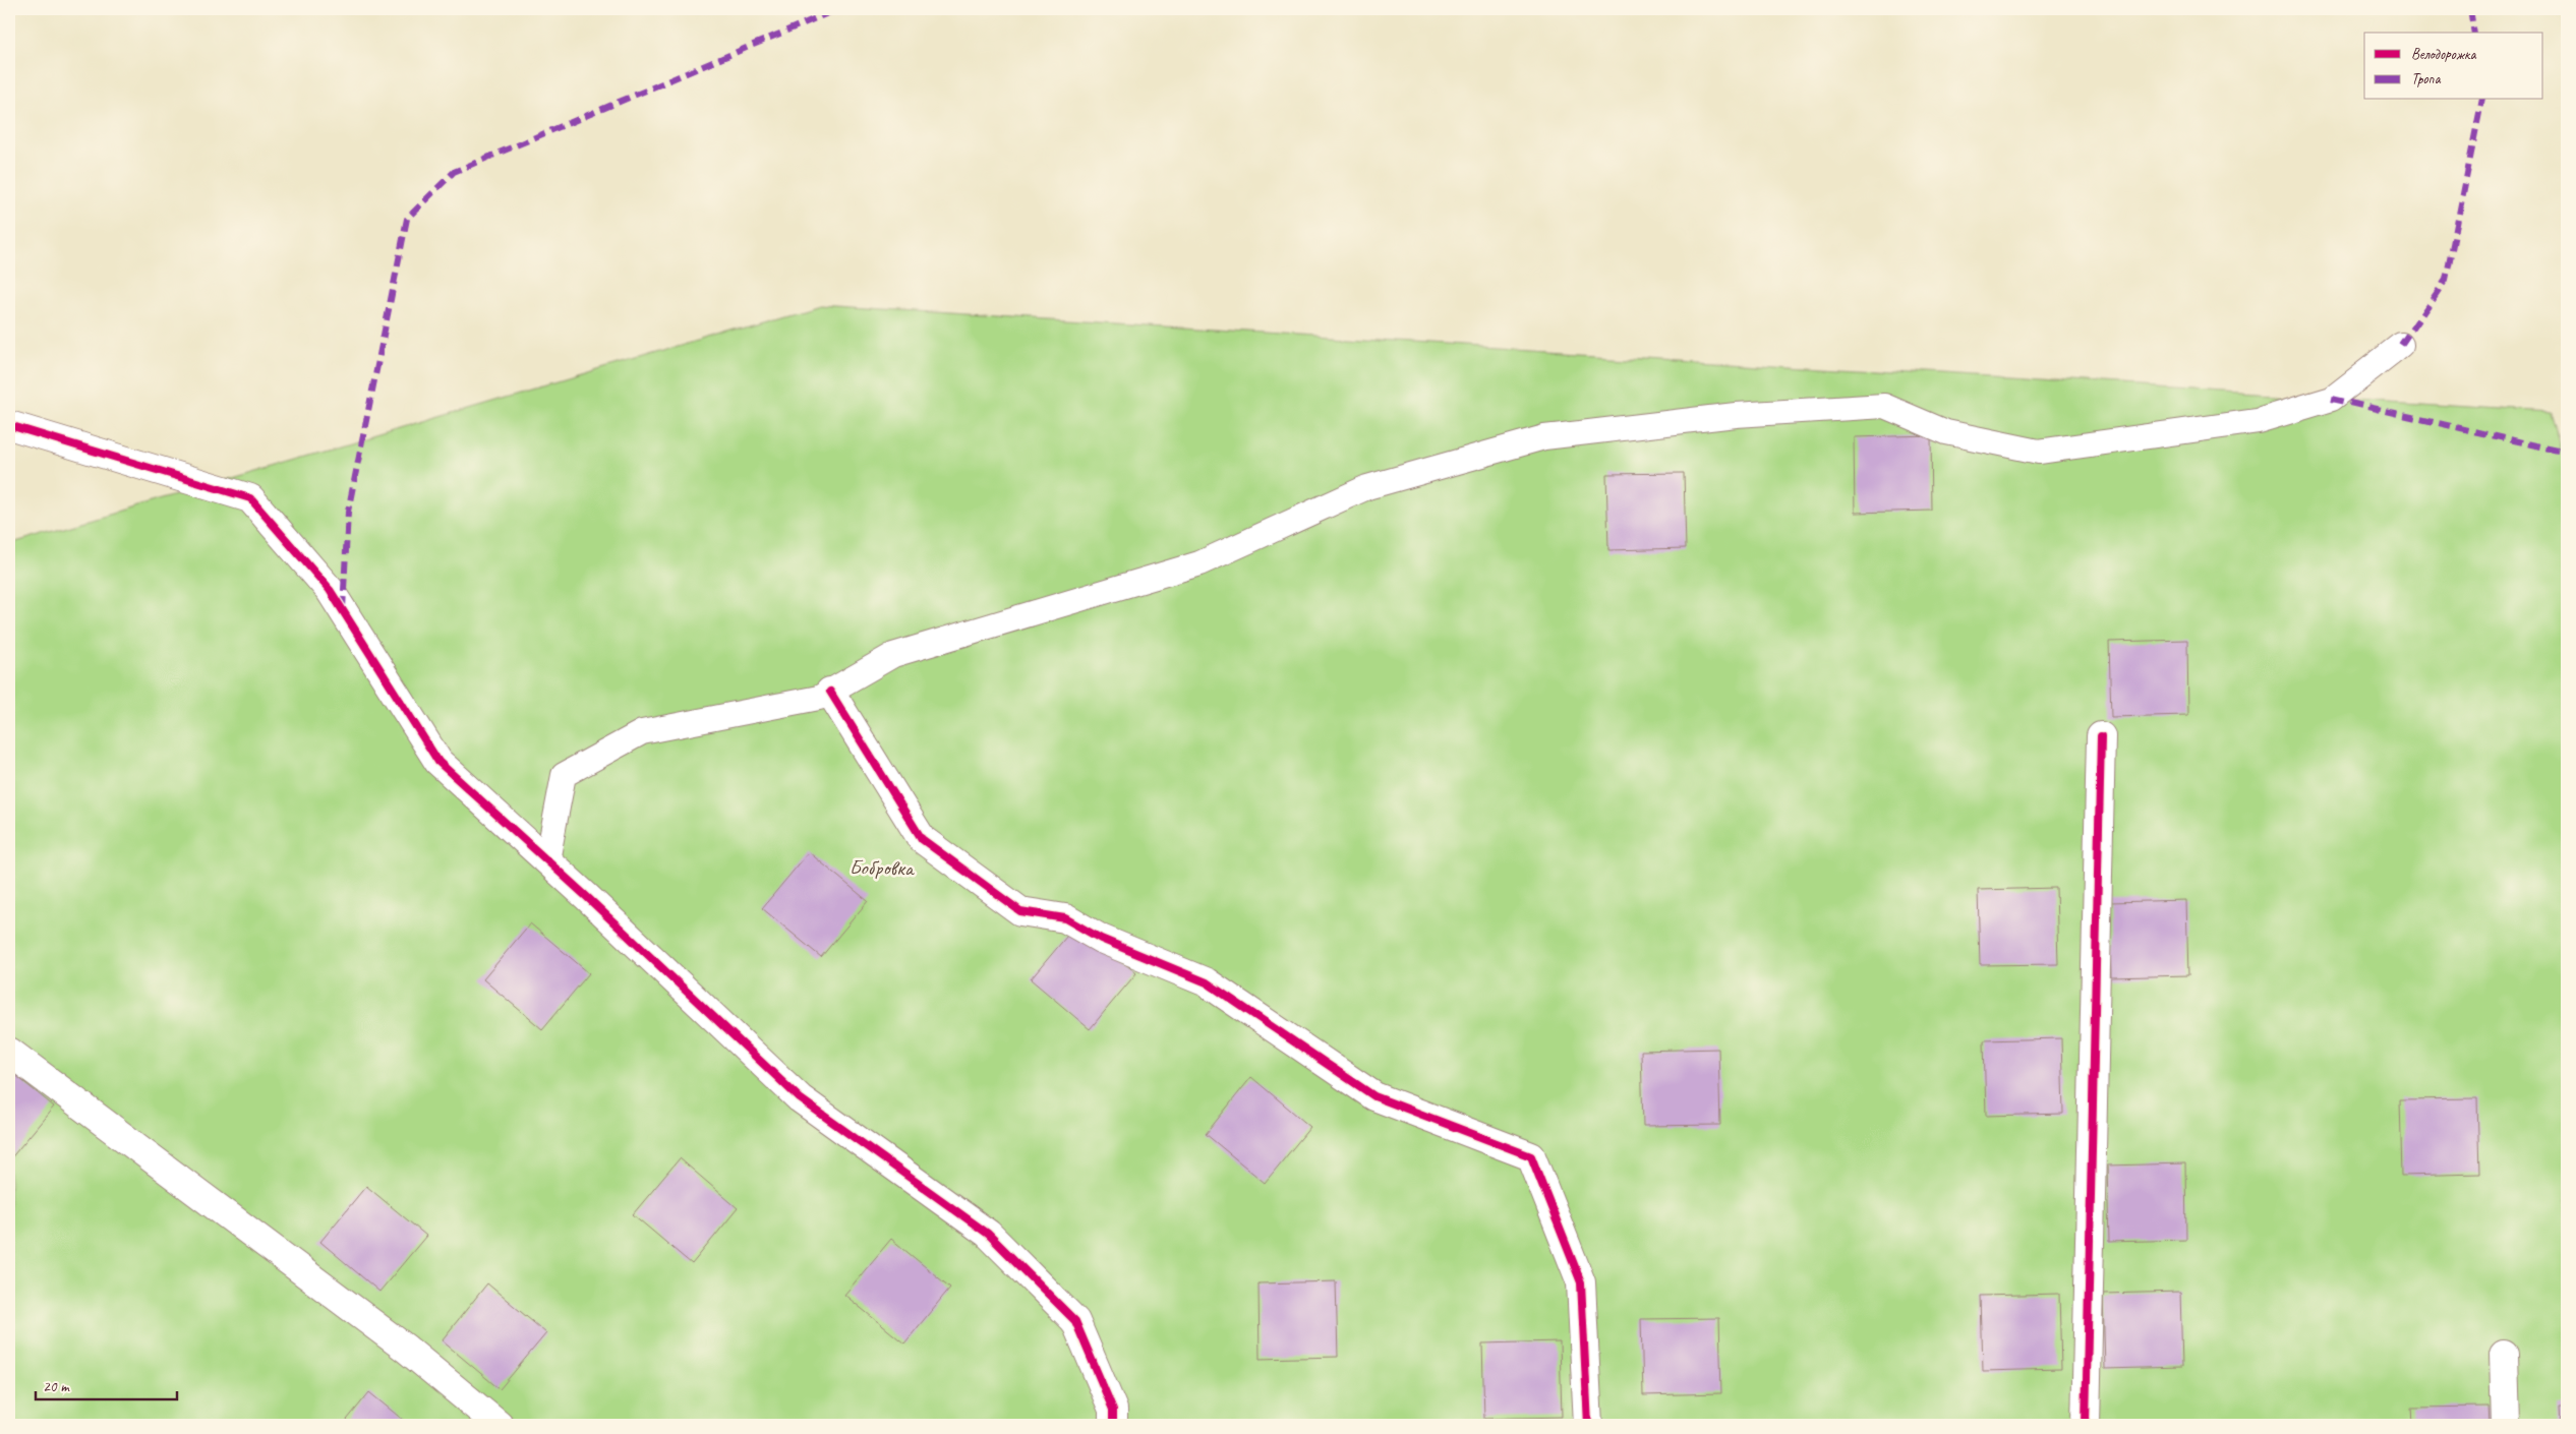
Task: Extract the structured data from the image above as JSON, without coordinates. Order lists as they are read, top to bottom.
{
  "parks": ["Бобровка"],
  "legend": ["Велодорожка", "Тропа"],
  "scale_bar": "20 m"
}
